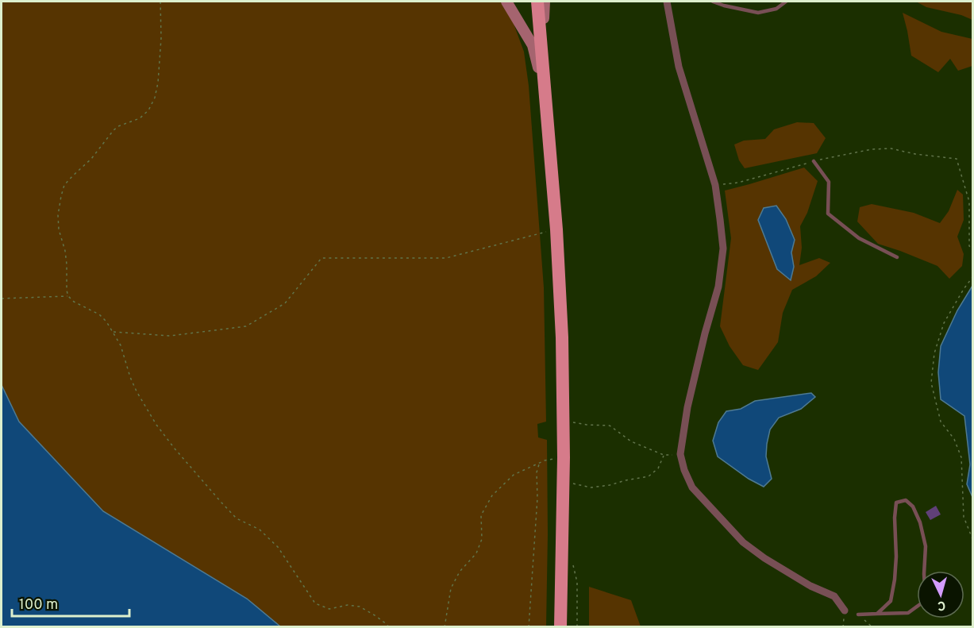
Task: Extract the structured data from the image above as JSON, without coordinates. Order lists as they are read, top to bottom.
{
  "scale_bar": "100 m",
  "north": "bottom"
}
